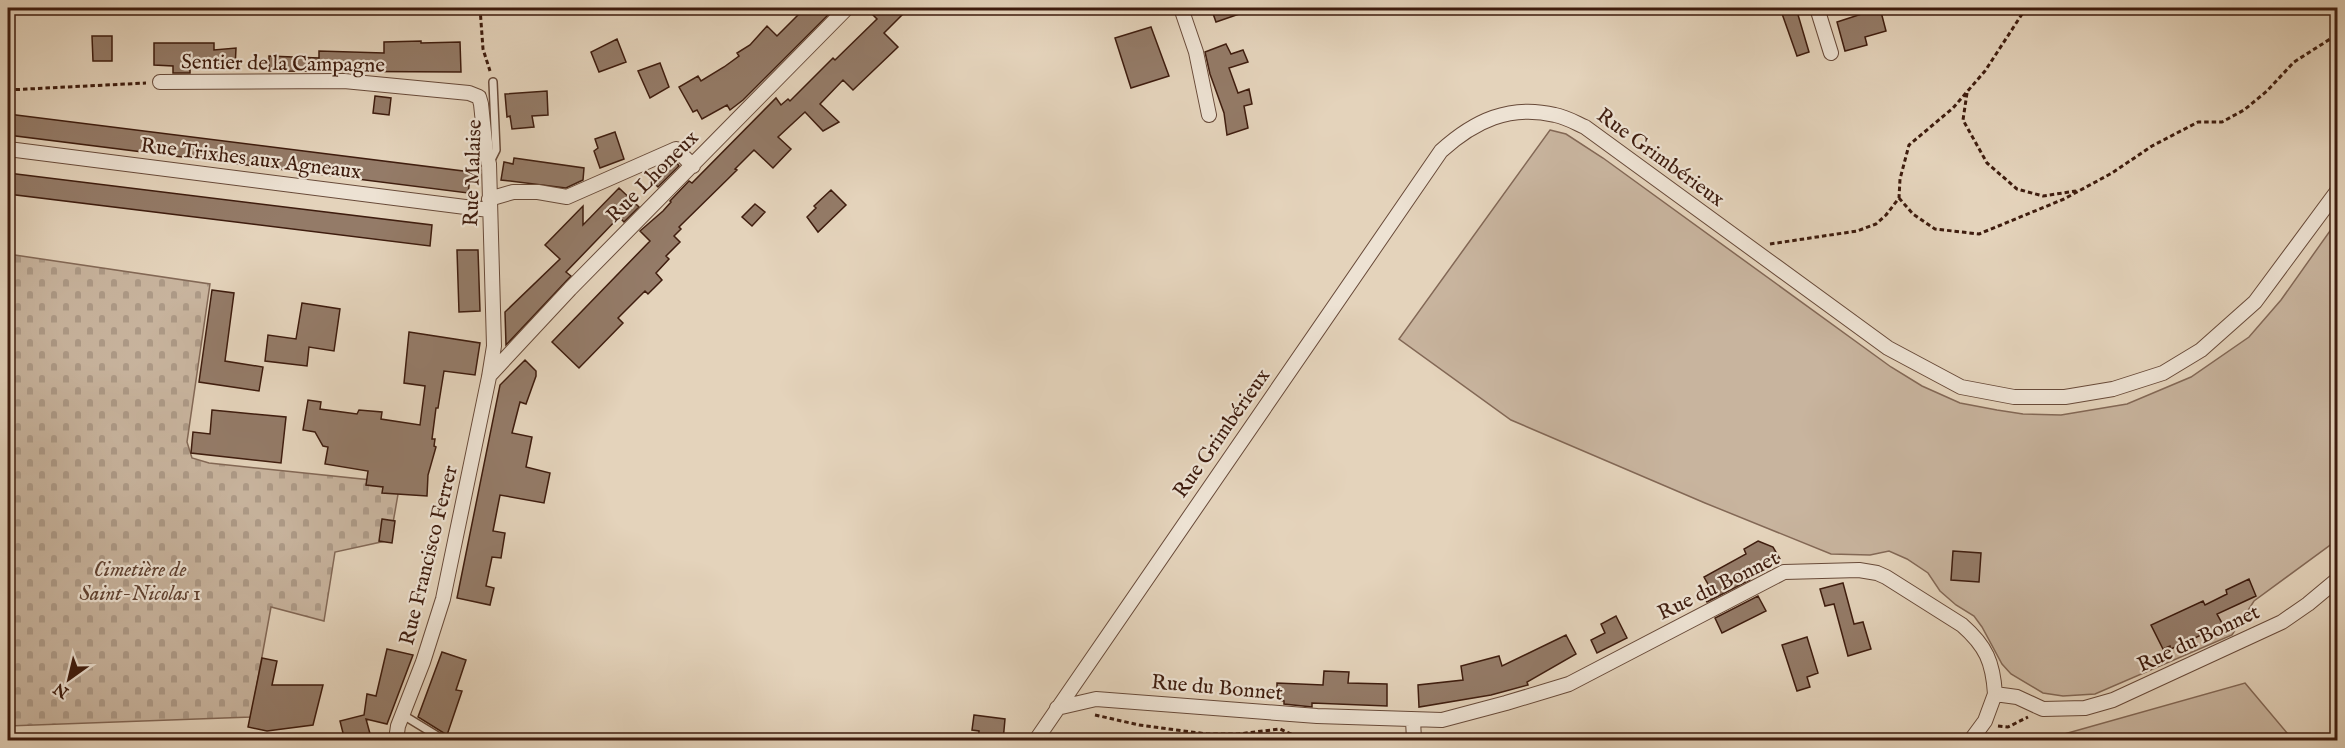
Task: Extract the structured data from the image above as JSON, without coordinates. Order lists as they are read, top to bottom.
{
  "streets": {
    "street": [
      "Sentier de la Campagne",
      "Rue Grimbérieux",
      "Rue Trixhes aux Agneaux",
      "Rue Malaise",
      "Rue Lhoneux",
      "Rue Francisco Ferrer",
      "Rue du Bonnet"
    ]
  },
  "crossings": [
    ["Sentier de la Campagne", "Rue Malaise"],
    ["Rue Grimbérieux", "Rue du Bonnet"],
    ["Rue Trixhes aux Agneaux", "Rue Malaise"],
    ["Rue Malaise", "Rue Lhoneux"],
    ["Rue Malaise", "Rue Francisco Ferrer"],
    ["Rue Lhoneux", "Rue Francisco Ferrer"]
  ],
  "parks": ["Cimetière de Saint-Nicolas 1"],
  "north": "bottom left"
}
